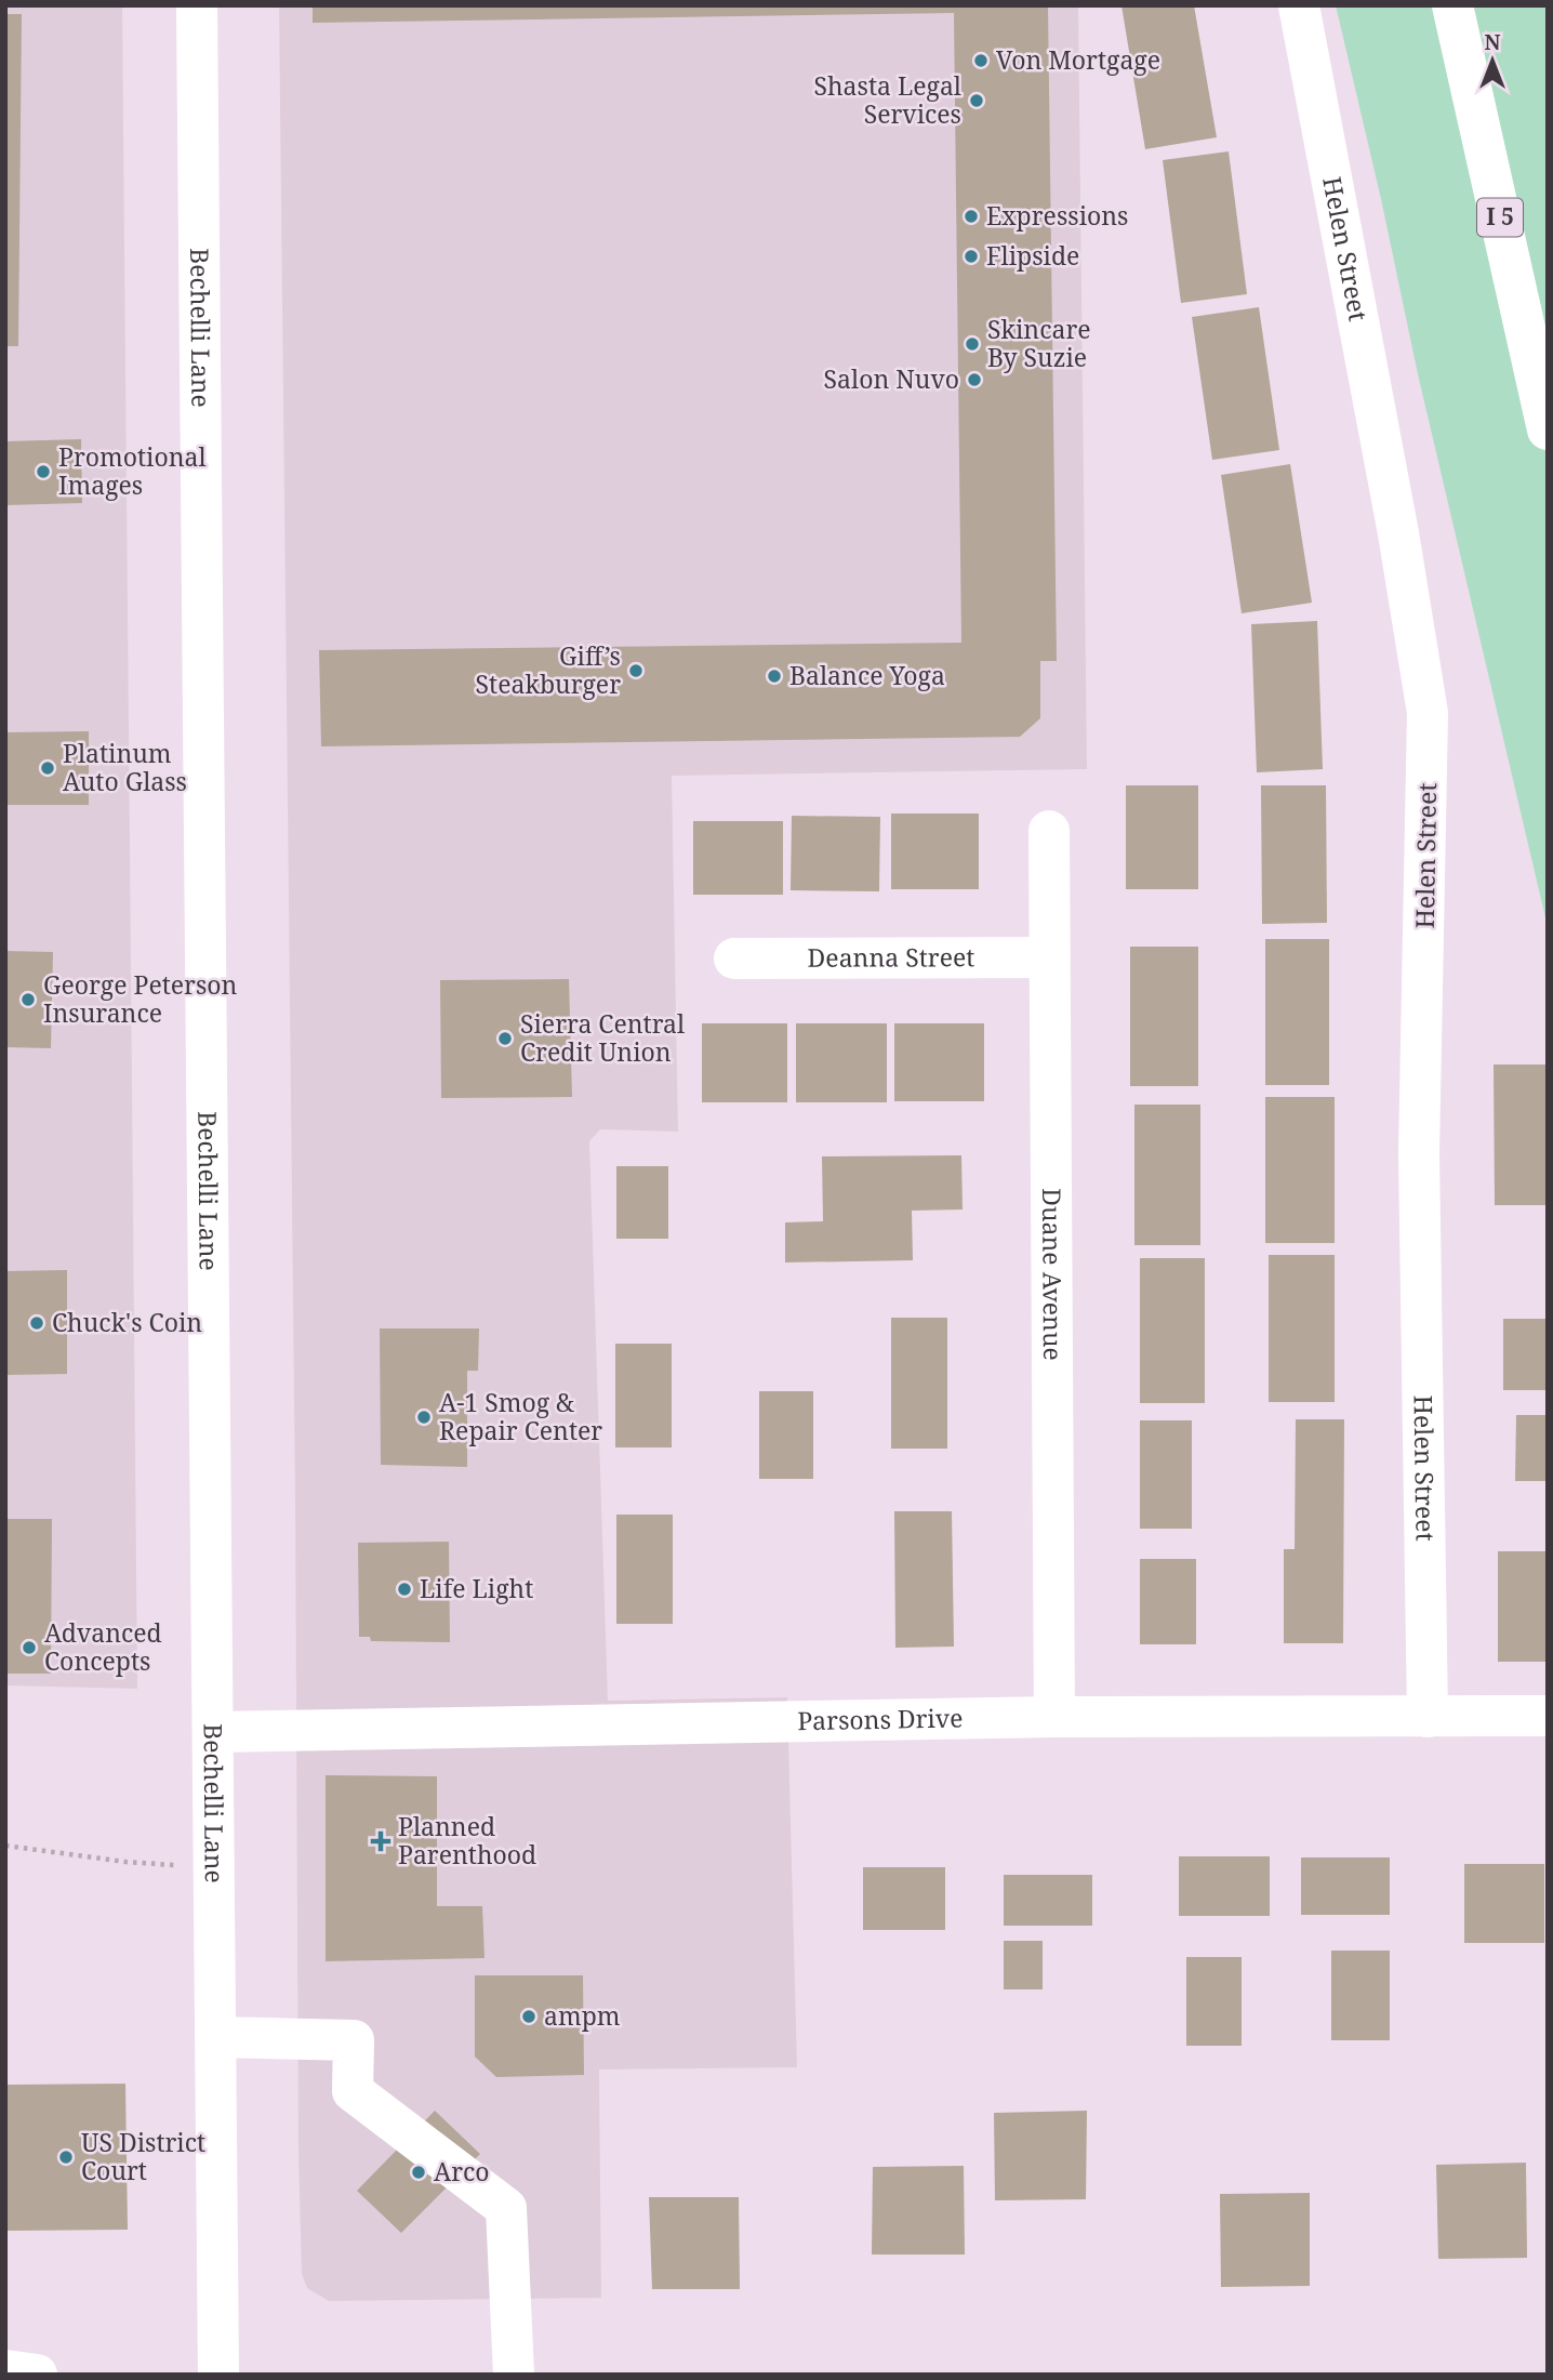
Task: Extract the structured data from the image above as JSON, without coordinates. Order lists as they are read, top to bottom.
{
  "streets": {
    "main road": [
      "I 5",
      "Helen Street",
      "Bechelli Lane",
      "Deanna Street",
      "Duane Avenue",
      "Parsons Drive"
    ]
  },
  "crossings": [
    ["Helen Street", "Parsons Drive"],
    ["Bechelli Lane", "Parsons Drive"],
    ["Deanna Street", "Duane Avenue"],
    ["Duane Avenue", "Parsons Drive"]
  ],
  "places": {
    "other": [
      "Von Mortgage",
      "Shasta Legal Services",
      "Expressions",
      "Flipside",
      "Skincare By Suzie",
      "Salon Nuvo",
      "Promotional Images",
      "Giff’s Steakburger",
      "Balance Yoga",
      "Platinum Auto Glass",
      "George Peterson Insurance",
      "Sierra Central Credit Union",
      "Chuck's Coin",
      "A-1 Smog & Repair Center",
      "Life Light",
      "Advanced Concepts",
      "ampm",
      "US District Court",
      "Arco"
    ],
    "health": ["Planned Parenthood"]
  },
  "north": "top"
}
